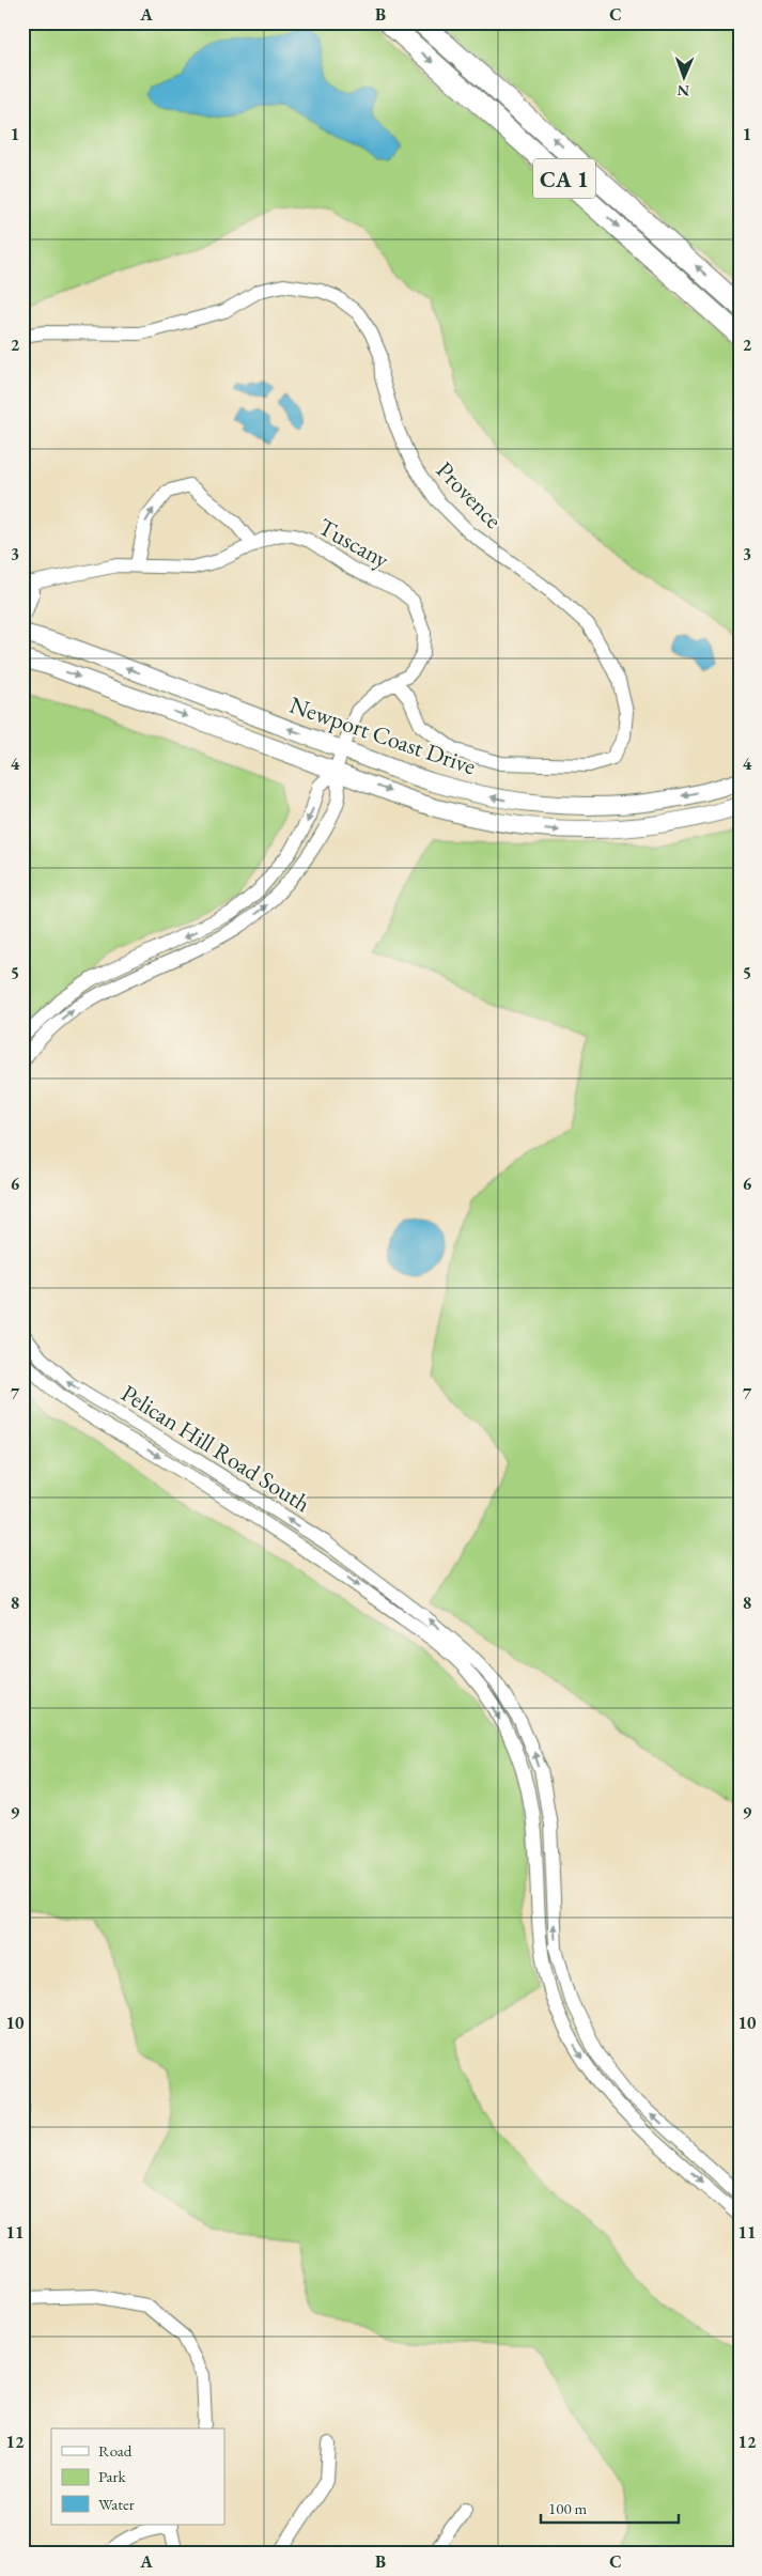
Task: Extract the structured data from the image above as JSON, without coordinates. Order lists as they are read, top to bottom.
{
  "streets": {
    "highway": ["CA 1"],
    "main road": ["Newport Coast Drive"],
    "street": ["Provence", "Tuscany", "Pelican Hill Road South"]
  },
  "crossings": [
    ["Provence", "Tuscany"],
    ["Tuscany", "Newport Coast Drive"]
  ],
  "legend": ["Road", "Park", "Water"],
  "scale_bar": "100 m",
  "north": "bottom",
  "grid": {
    "columns": ["A", "B", "C"],
    "rows": [
      "1",
      "2",
      "3",
      "4",
      "5",
      "6",
      "7",
      "8",
      "9",
      "10",
      "11",
      "12"
    ]
  }
}
